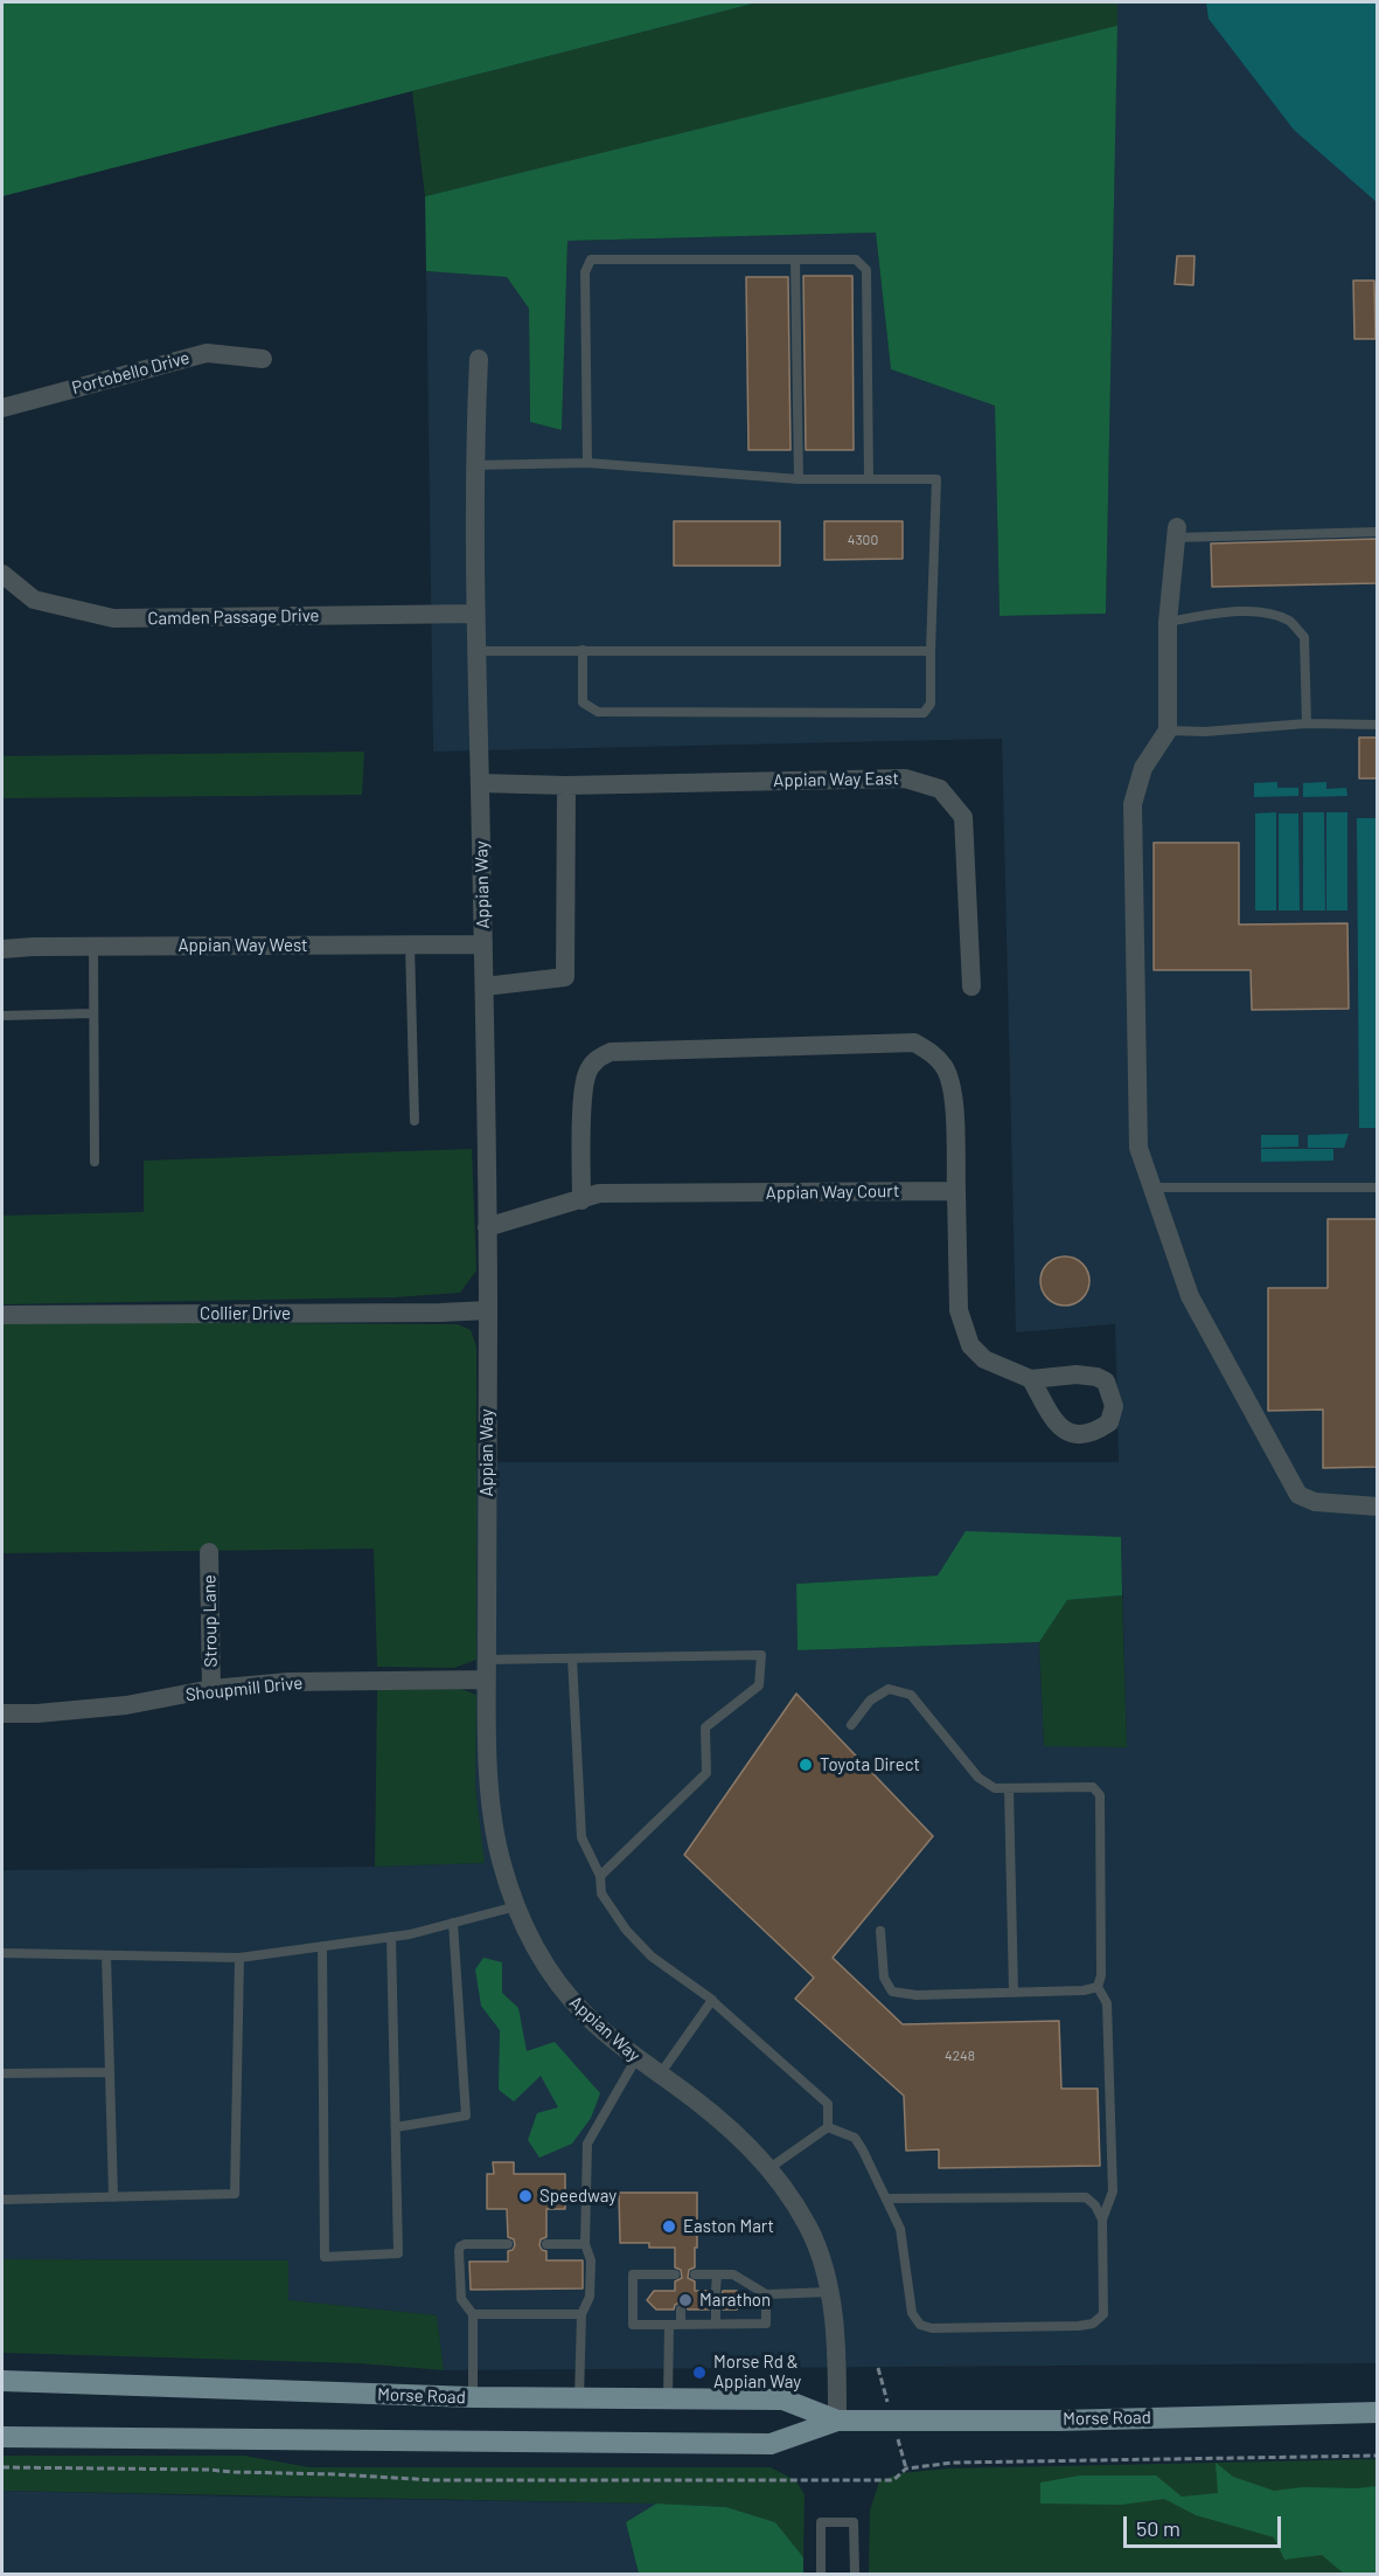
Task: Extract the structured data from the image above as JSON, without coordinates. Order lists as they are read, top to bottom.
{
  "streets": {
    "main road": ["Morse Road"],
    "street": [
      "Portobello Drive",
      "Camden Passage Drive",
      "Appian Way East",
      "Appian Way",
      "Appian Way West",
      "Appian Way Court",
      "Collier Drive",
      "Stroup Lane",
      "Shoupmill Drive"
    ]
  },
  "crossings": [
    ["Camden Passage Drive", "Appian Way"],
    ["Appian Way East", "Appian Way"],
    ["Appian Way", "Appian Way West"],
    ["Appian Way", "Appian Way Court"],
    ["Appian Way", "Collier Drive"],
    ["Appian Way", "Shoupmill Drive"],
    ["Appian Way", "Morse Road"],
    ["Stroup Lane", "Shoupmill Drive"]
  ],
  "places": [
    "Toyota Direct",
    "Speedway",
    "Easton Mart",
    "Marathon",
    "Morse Rd & Appian Way"
  ],
  "house_numbers": ["4300", "4248"],
  "scale_bar": "50 m"
}
